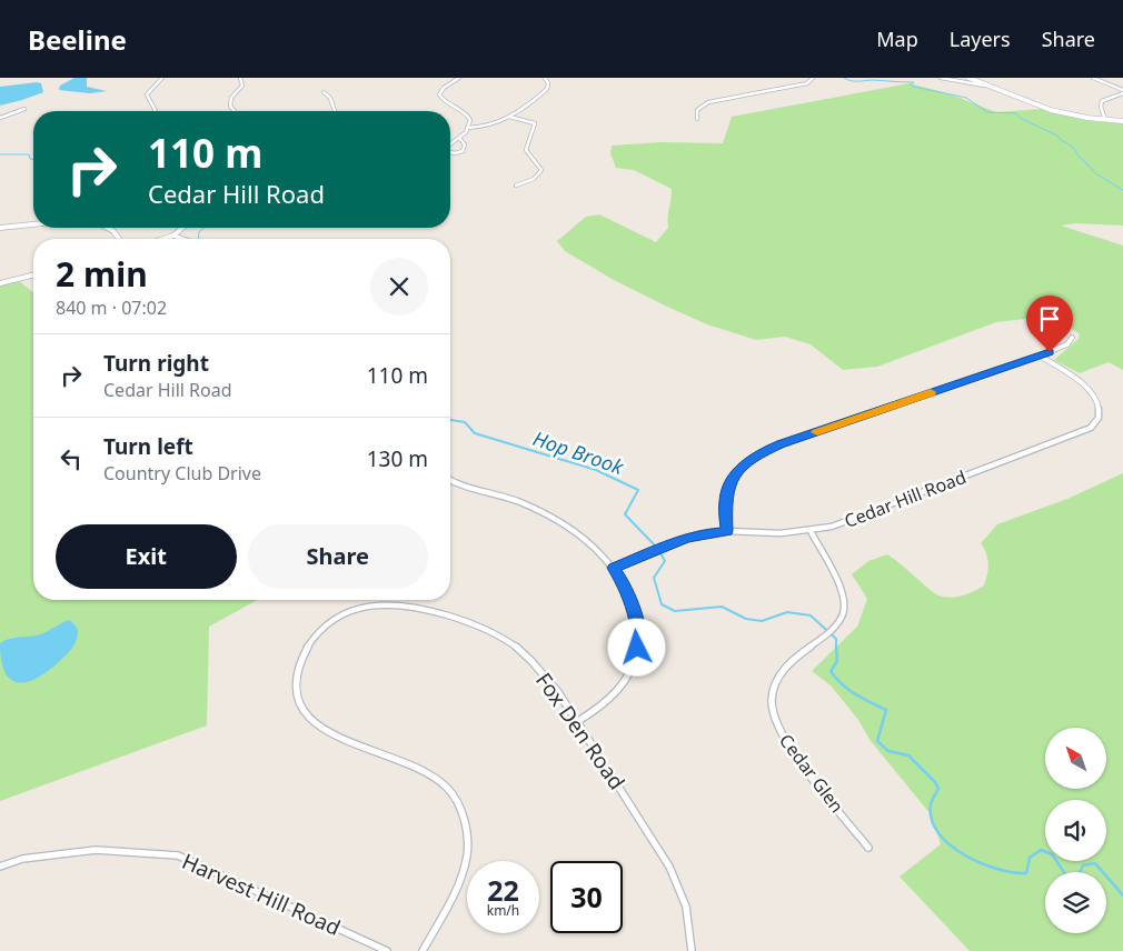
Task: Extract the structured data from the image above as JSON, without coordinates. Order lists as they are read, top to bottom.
{
  "streets": {
    "street": [
      "Cedar Hill Road",
      "Fox Den Road",
      "Cedar Glen",
      "Harvest Hill Road"
    ]
  },
  "crossings": [
    ["Cedar Hill Road", "Cedar Glen"]
  ],
  "water": ["Hop Brook"],
  "north": "top left",
  "page": {
    "header": "Beeline",
    "nav": ["Map", "Layers", "Share"],
    "turn": ["110 m", "Cedar Hill Road"],
    "heading": ["2 min", "840 m · 07:02"],
    "list": [
      {
        "name": "Turn right",
        "note": "Cedar Hill Road",
        "value": "110 m"
      },
      {
        "name": "Turn left",
        "note": "Country Club Drive",
        "value": "130 m"
      }
    ],
    "buttons": ["Exit", "Share"],
    "speed": "22 km/h",
    "limit": "30"
  }
}
